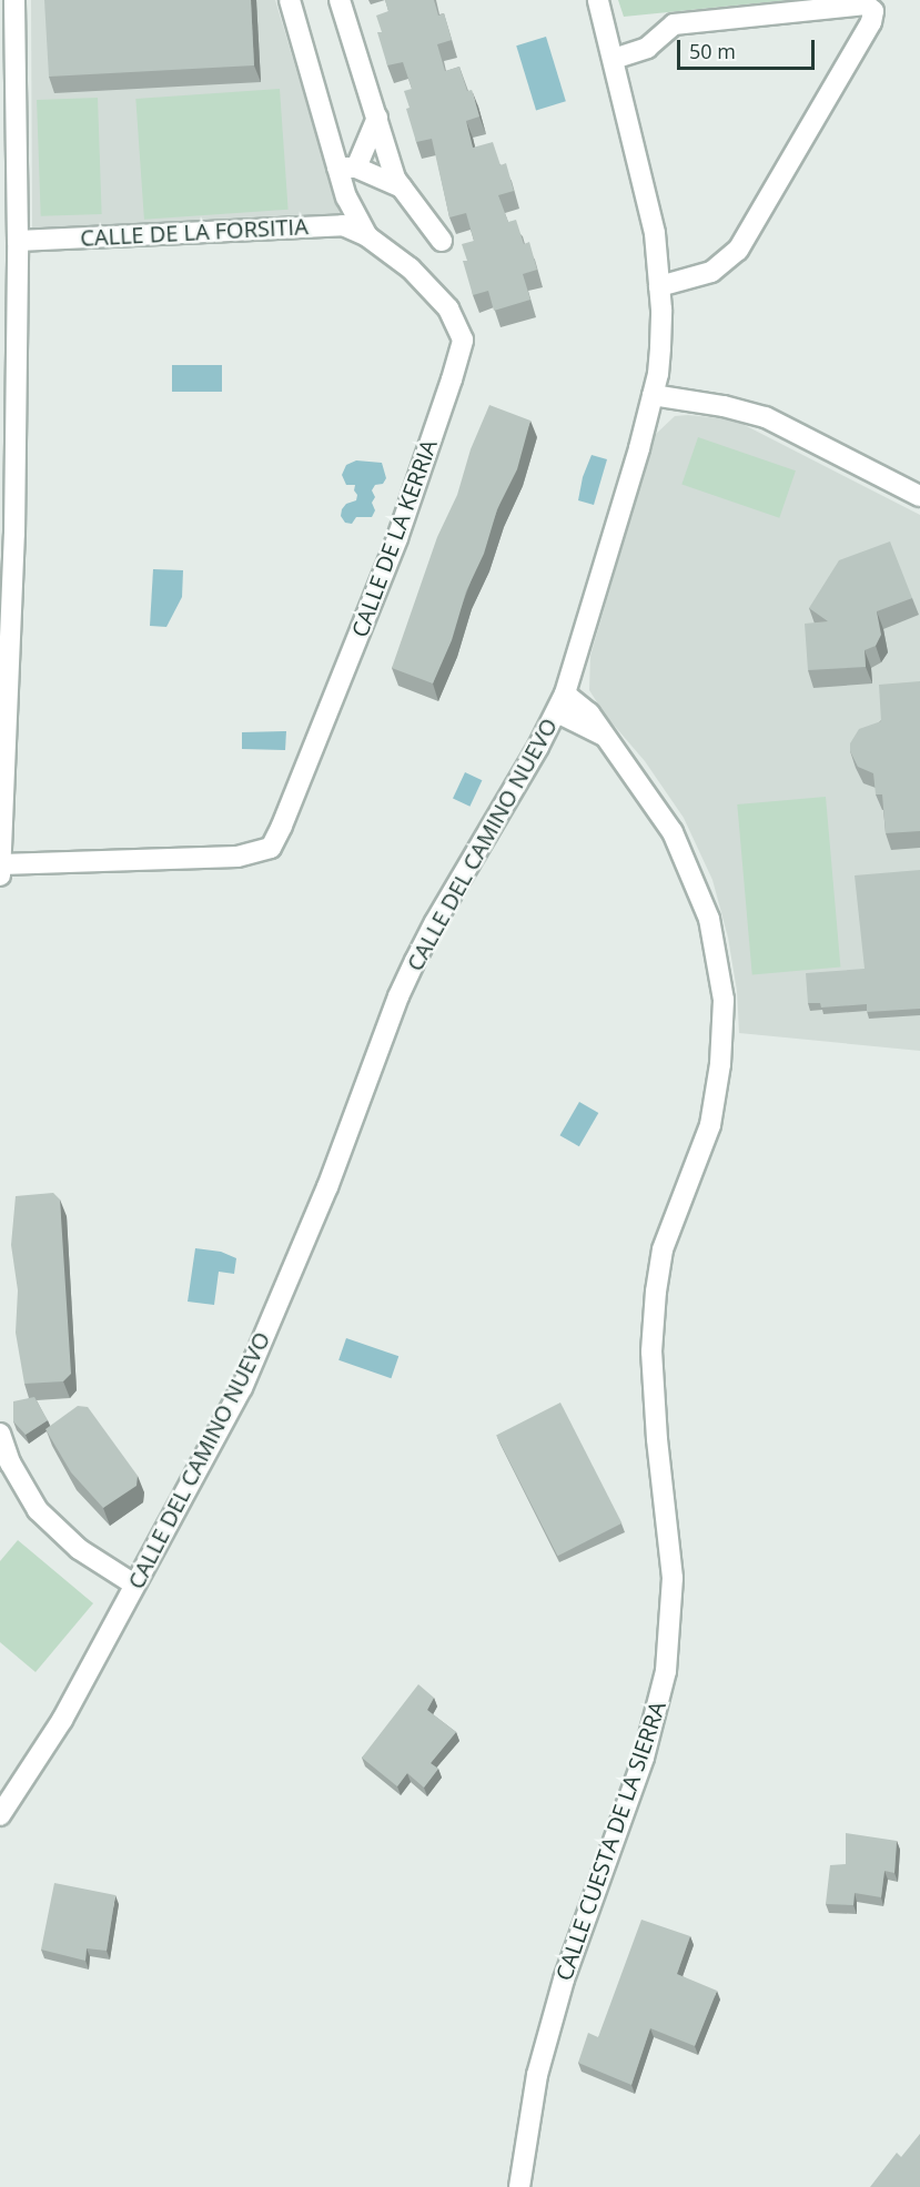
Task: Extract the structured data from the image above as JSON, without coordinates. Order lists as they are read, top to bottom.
{
  "streets": {
    "street": [
      "CALLE DE LA FORSITIA",
      "CALLE DE LA KERRIA",
      "CALLE DEL CAMINO NUEVO",
      "CALLE CUESTA DE LA SIERRA"
    ]
  },
  "crossings": [
    ["CALLE DE LA FORSITIA", "CALLE DE LA KERRIA"],
    ["CALLE DEL CAMINO NUEVO", "CALLE CUESTA DE LA SIERRA"]
  ],
  "scale_bar": "50 m"
}
